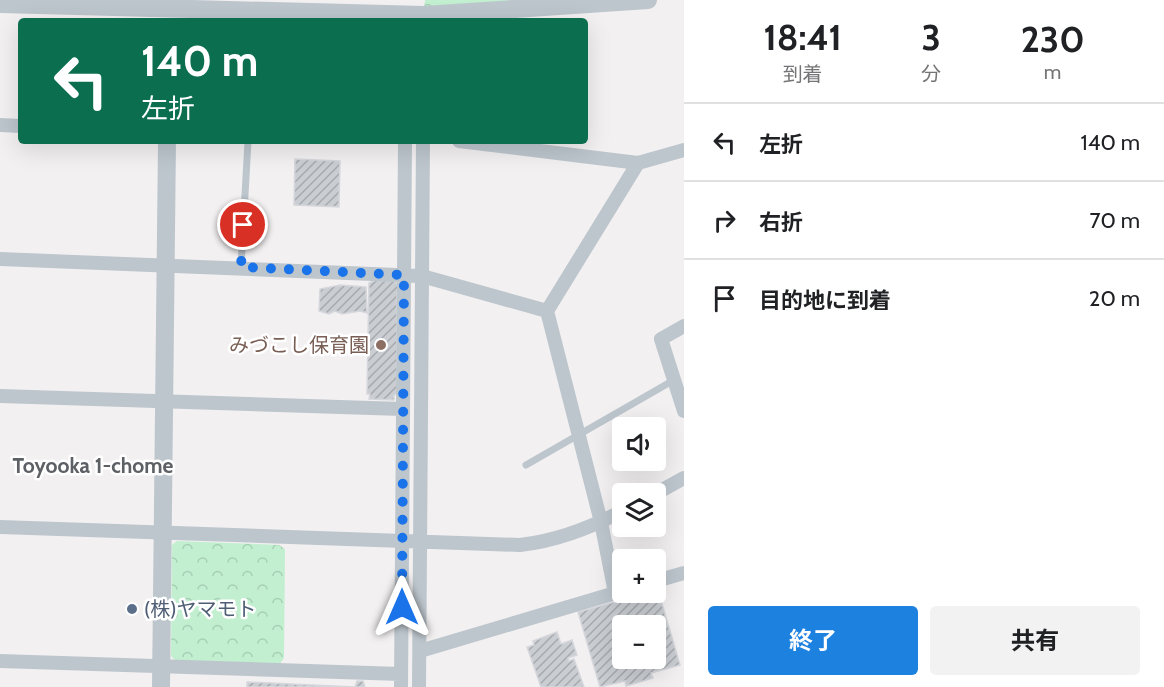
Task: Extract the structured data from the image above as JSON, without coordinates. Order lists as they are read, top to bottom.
{
  "districts": ["Toyooka 1-chome"],
  "places": ["みづこし保育園", "(株)ヤマモト"],
  "page": {
    "eta": [
      "18:41",
      "到着",
      "3",
      "分",
      "230",
      "m"
    ],
    "turn": ["140 m", "左折"],
    "list": [
      {
        "name": "左折",
        "value": "140 m"
      },
      {
        "name": "右折",
        "value": "70 m"
      },
      {
        "name": "目的地に到着",
        "value": "20 m"
      }
    ],
    "map_buttons": ["+", "−"],
    "buttons": ["終了", "共有"]
  }
}
